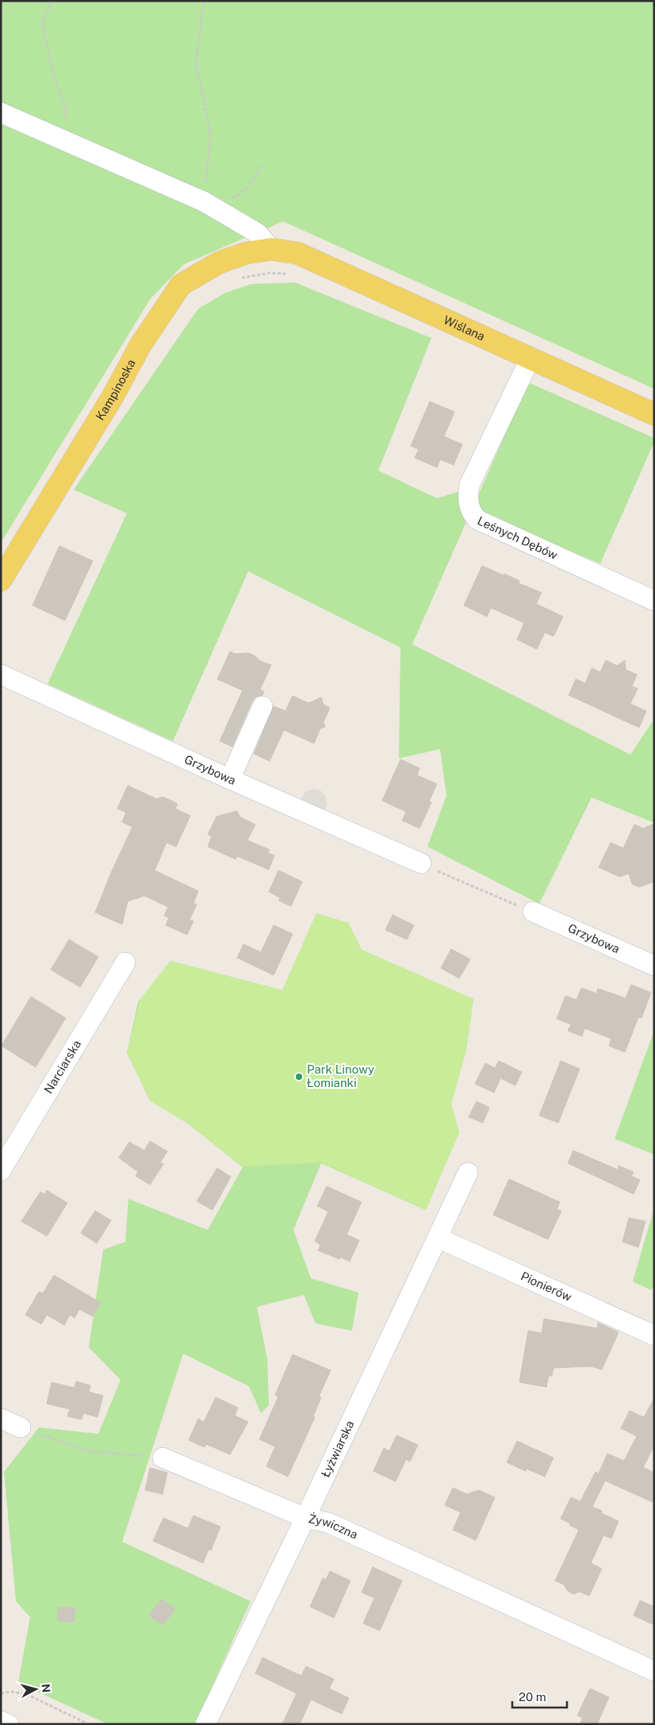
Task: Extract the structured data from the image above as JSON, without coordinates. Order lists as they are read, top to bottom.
{
  "streets": {
    "main road": ["Wiślana", "Kampinoska"],
    "street": [
      "Leśnych Dębów",
      "Grzybowa",
      "Narciarska",
      "Pionierów",
      "Łyżwiarska",
      "Żywiczna"
    ]
  },
  "crossings": [
    ["Wiślana", "Kampinoska"],
    ["Wiślana", "Leśnych Dębów"],
    ["Pionierów", "Łyżwiarska"],
    ["Łyżwiarska", "Żywiczna"]
  ],
  "places": ["Park Linowy Łomianki"],
  "scale_bar": "20 m",
  "north": "right"
}
